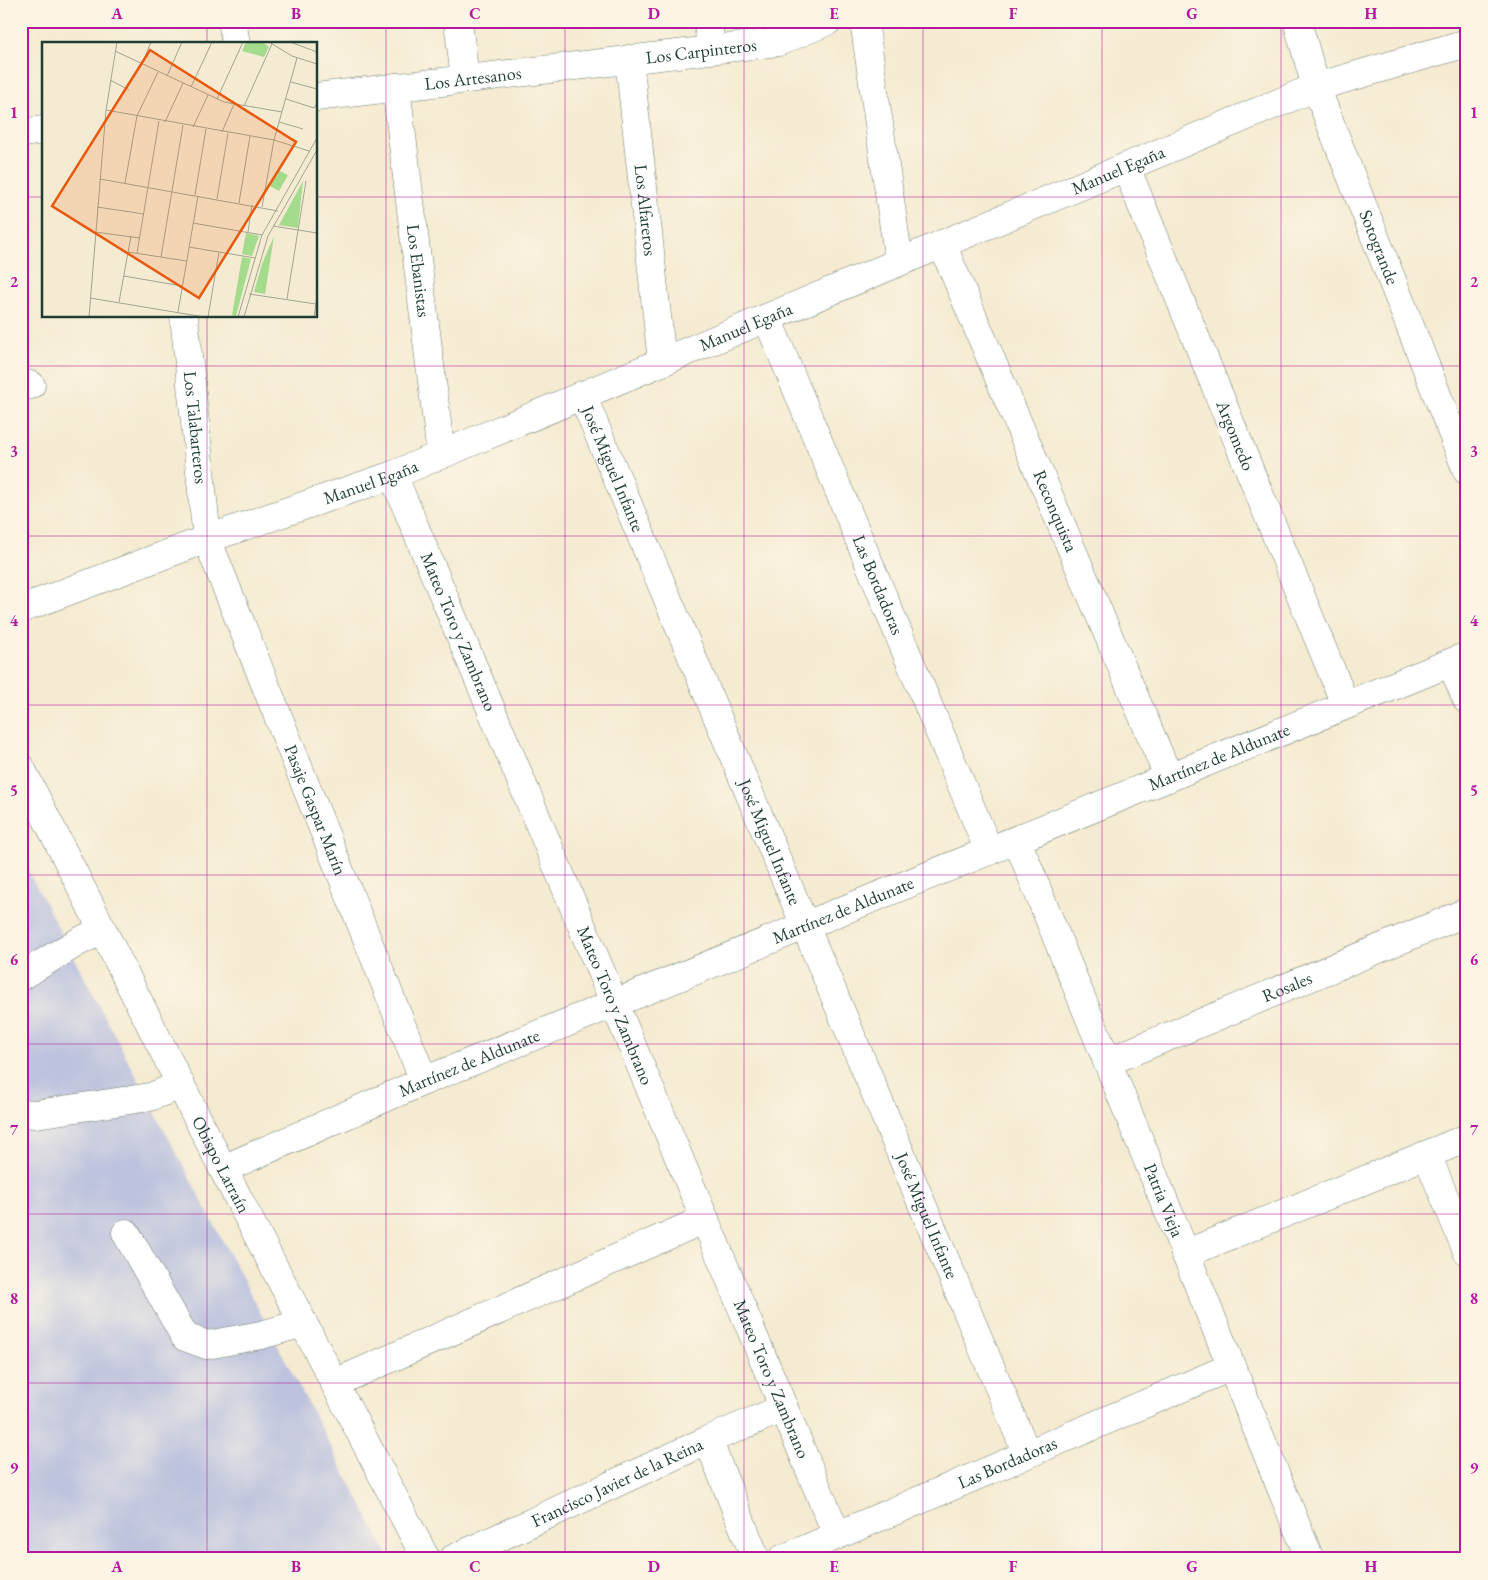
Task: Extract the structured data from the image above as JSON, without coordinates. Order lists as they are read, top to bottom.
{
  "streets": {
    "street": [
      "Los Carpinteros",
      "Los Artesanos",
      "Manuel Egaña",
      "Los Alfareros",
      "Sotogrande",
      "Los Ebanistas",
      "Los Talabarteros",
      "Argomedo",
      "José Miguel Infante",
      "Reconquista",
      "Las Bordadoras",
      "Mateo Toro y Zambrano",
      "Martínez de Aldunate",
      "Pasaje Gaspar Marín",
      "Rosales",
      "Obispo Larraín",
      "Patria Vieja",
      "Francisco Javier de la Reina"
    ]
  },
  "crossings": [
    ["Los Carpinteros", "Los Artesanos"],
    ["Los Carpinteros", "Los Alfareros"],
    ["Los Artesanos", "Los Alfareros"],
    ["Los Artesanos", "Los Ebanistas"],
    ["Manuel Egaña", "Los Alfareros"],
    ["Manuel Egaña", "Sotogrande"],
    ["Manuel Egaña", "Los Ebanistas"],
    ["Manuel Egaña", "Los Talabarteros"],
    ["Manuel Egaña", "Argomedo"],
    ["Manuel Egaña", "José Miguel Infante"],
    ["Manuel Egaña", "Reconquista"],
    ["Manuel Egaña", "Las Bordadoras"],
    ["Manuel Egaña", "Mateo Toro y Zambrano"],
    ["Manuel Egaña", "Pasaje Gaspar Marín"],
    ["Los Talabarteros", "Pasaje Gaspar Marín"],
    ["Argomedo", "Martínez de Aldunate"],
    ["José Miguel Infante", "Las Bordadoras"],
    ["José Miguel Infante", "Martínez de Aldunate"],
    ["Reconquista", "Martínez de Aldunate"],
    ["Las Bordadoras", "Mateo Toro y Zambrano"],
    ["Las Bordadoras", "Martínez de Aldunate"],
    ["Las Bordadoras", "Patria Vieja"],
    ["Mateo Toro y Zambrano", "Martínez de Aldunate"],
    ["Mateo Toro y Zambrano", "Francisco Javier de la Reina"],
    ["Martínez de Aldunate", "Pasaje Gaspar Marín"],
    ["Martínez de Aldunate", "Obispo Larraín"],
    ["Martínez de Aldunate", "Patria Vieja"],
    ["Rosales", "Patria Vieja"]
  ],
  "grid": {
    "columns": [
      "A",
      "B",
      "C",
      "D",
      "E",
      "F",
      "G",
      "H"
    ],
    "rows": [
      "1",
      "2",
      "3",
      "4",
      "5",
      "6",
      "7",
      "8",
      "9"
    ]
  }
}
